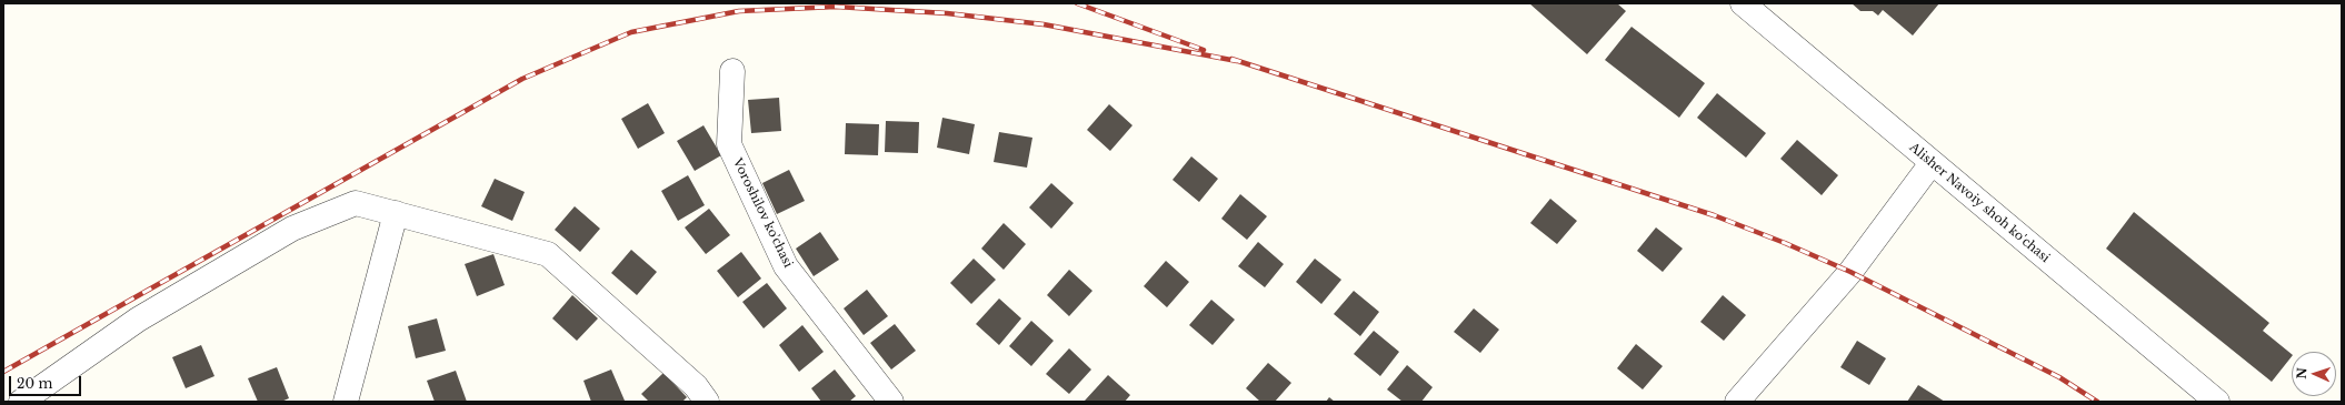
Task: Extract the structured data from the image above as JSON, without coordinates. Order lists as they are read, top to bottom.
{
  "streets": {
    "street": ["Alisher Navoiy shoh ko'chasi", "Voroshilov ko'chasi"]
  },
  "scale_bar": "20 m",
  "north": "left"
}
